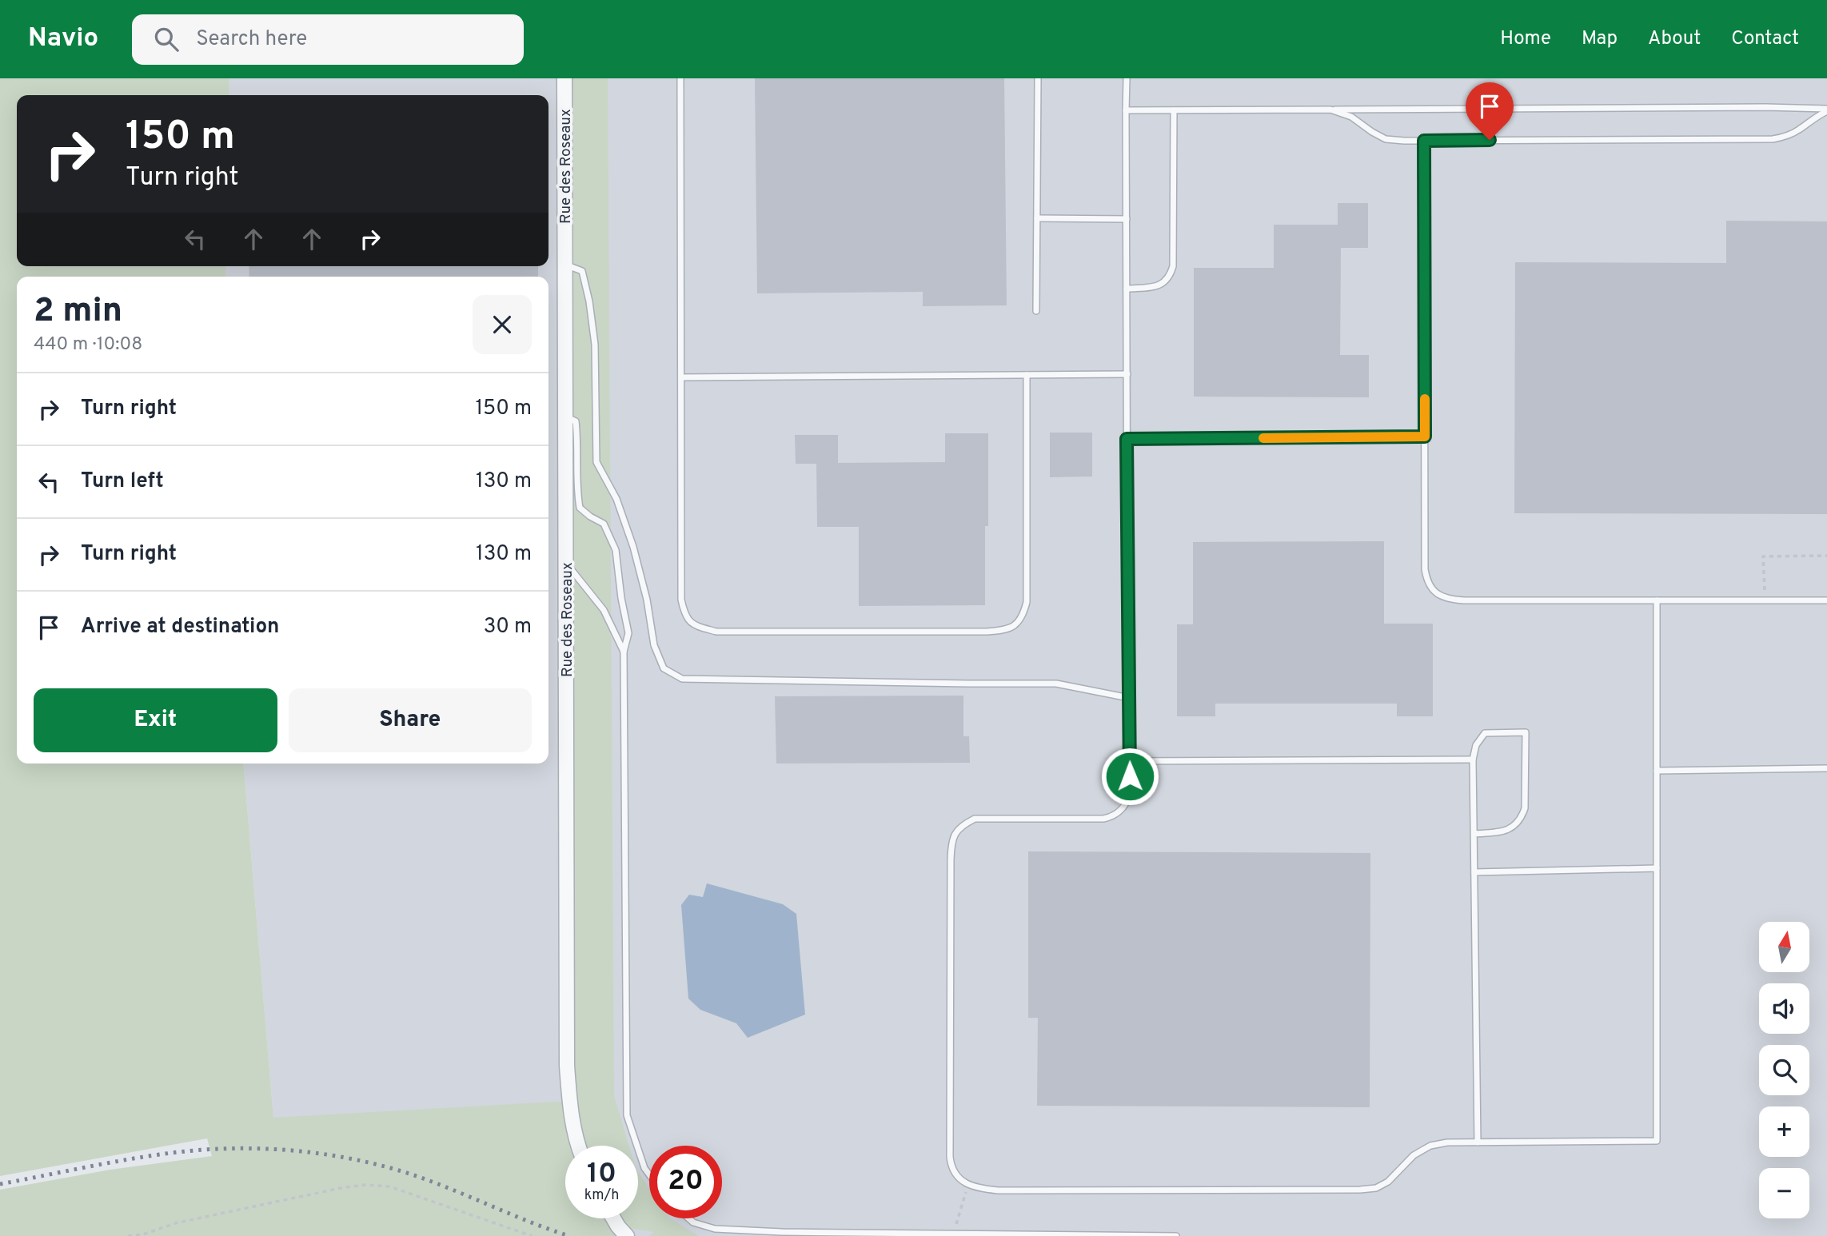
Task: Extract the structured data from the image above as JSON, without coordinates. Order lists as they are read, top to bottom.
{
  "streets": {
    "street": ["Rue des Roseaux"]
  },
  "north": "top",
  "page": {
    "header": "Navio",
    "search": "Search here",
    "nav": [
      "Home",
      "Map",
      "About",
      "Contact"
    ],
    "turn": ["150 m", "Turn right"],
    "heading": ["2 min", "440 m · 10:08"],
    "list": [
      {
        "name": "Turn right",
        "value": "150 m"
      },
      {
        "name": "Turn left",
        "value": "130 m"
      },
      {
        "name": "Turn right",
        "value": "130 m"
      },
      {
        "name": "Arrive at destination",
        "value": "30 m"
      }
    ],
    "buttons": ["Exit", "Share"],
    "map_buttons": ["+", "−"],
    "speed": "10 km/h",
    "limit": "20"
  }
}
